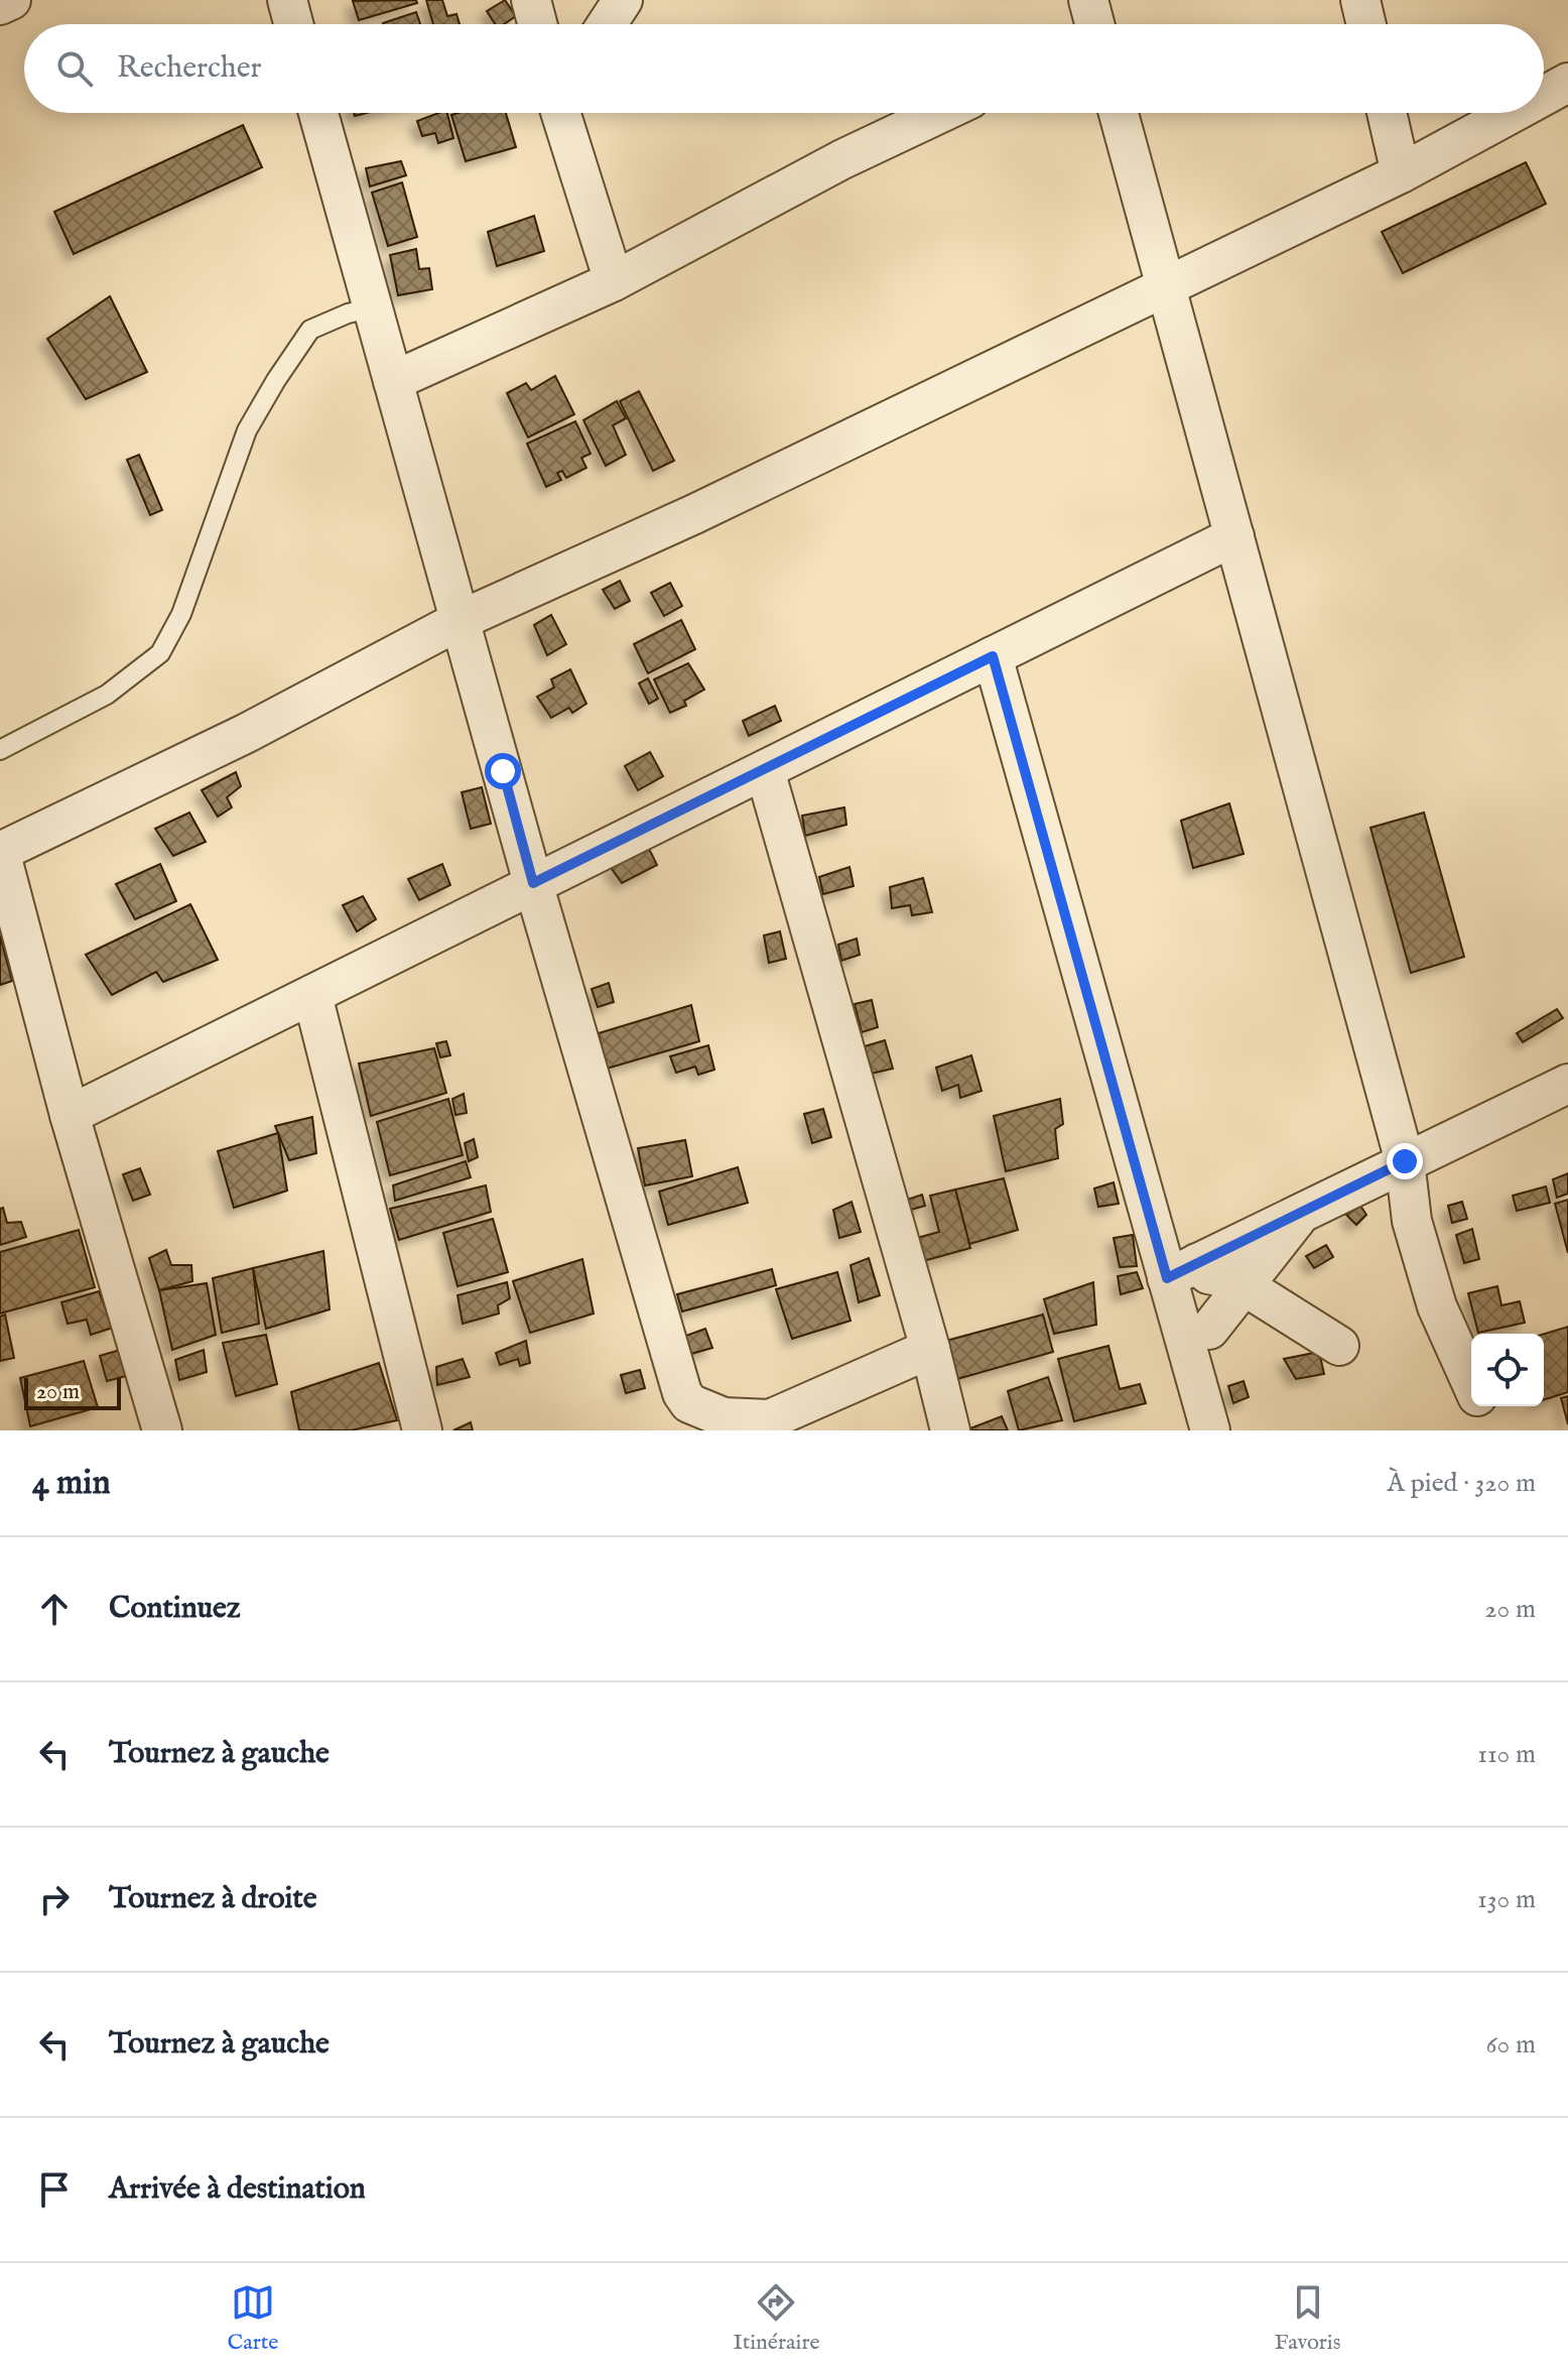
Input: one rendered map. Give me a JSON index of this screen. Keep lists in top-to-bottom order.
{
  "scale_bar": "20 m",
  "page": {
    "search": "Rechercher",
    "scale": "20 m",
    "heading": ["4 min", "À pied · 320 m"],
    "list": [
      ["Continuez", "20 m"],
      ["Tournez à gauche", "110 m"],
      ["Tournez à droite", "130 m"],
      ["Tournez à gauche", "60 m"],
      "Arrivée à destination"
    ],
    "nav": ["Carte", "Itinéraire", "Favoris"]
  }
}
